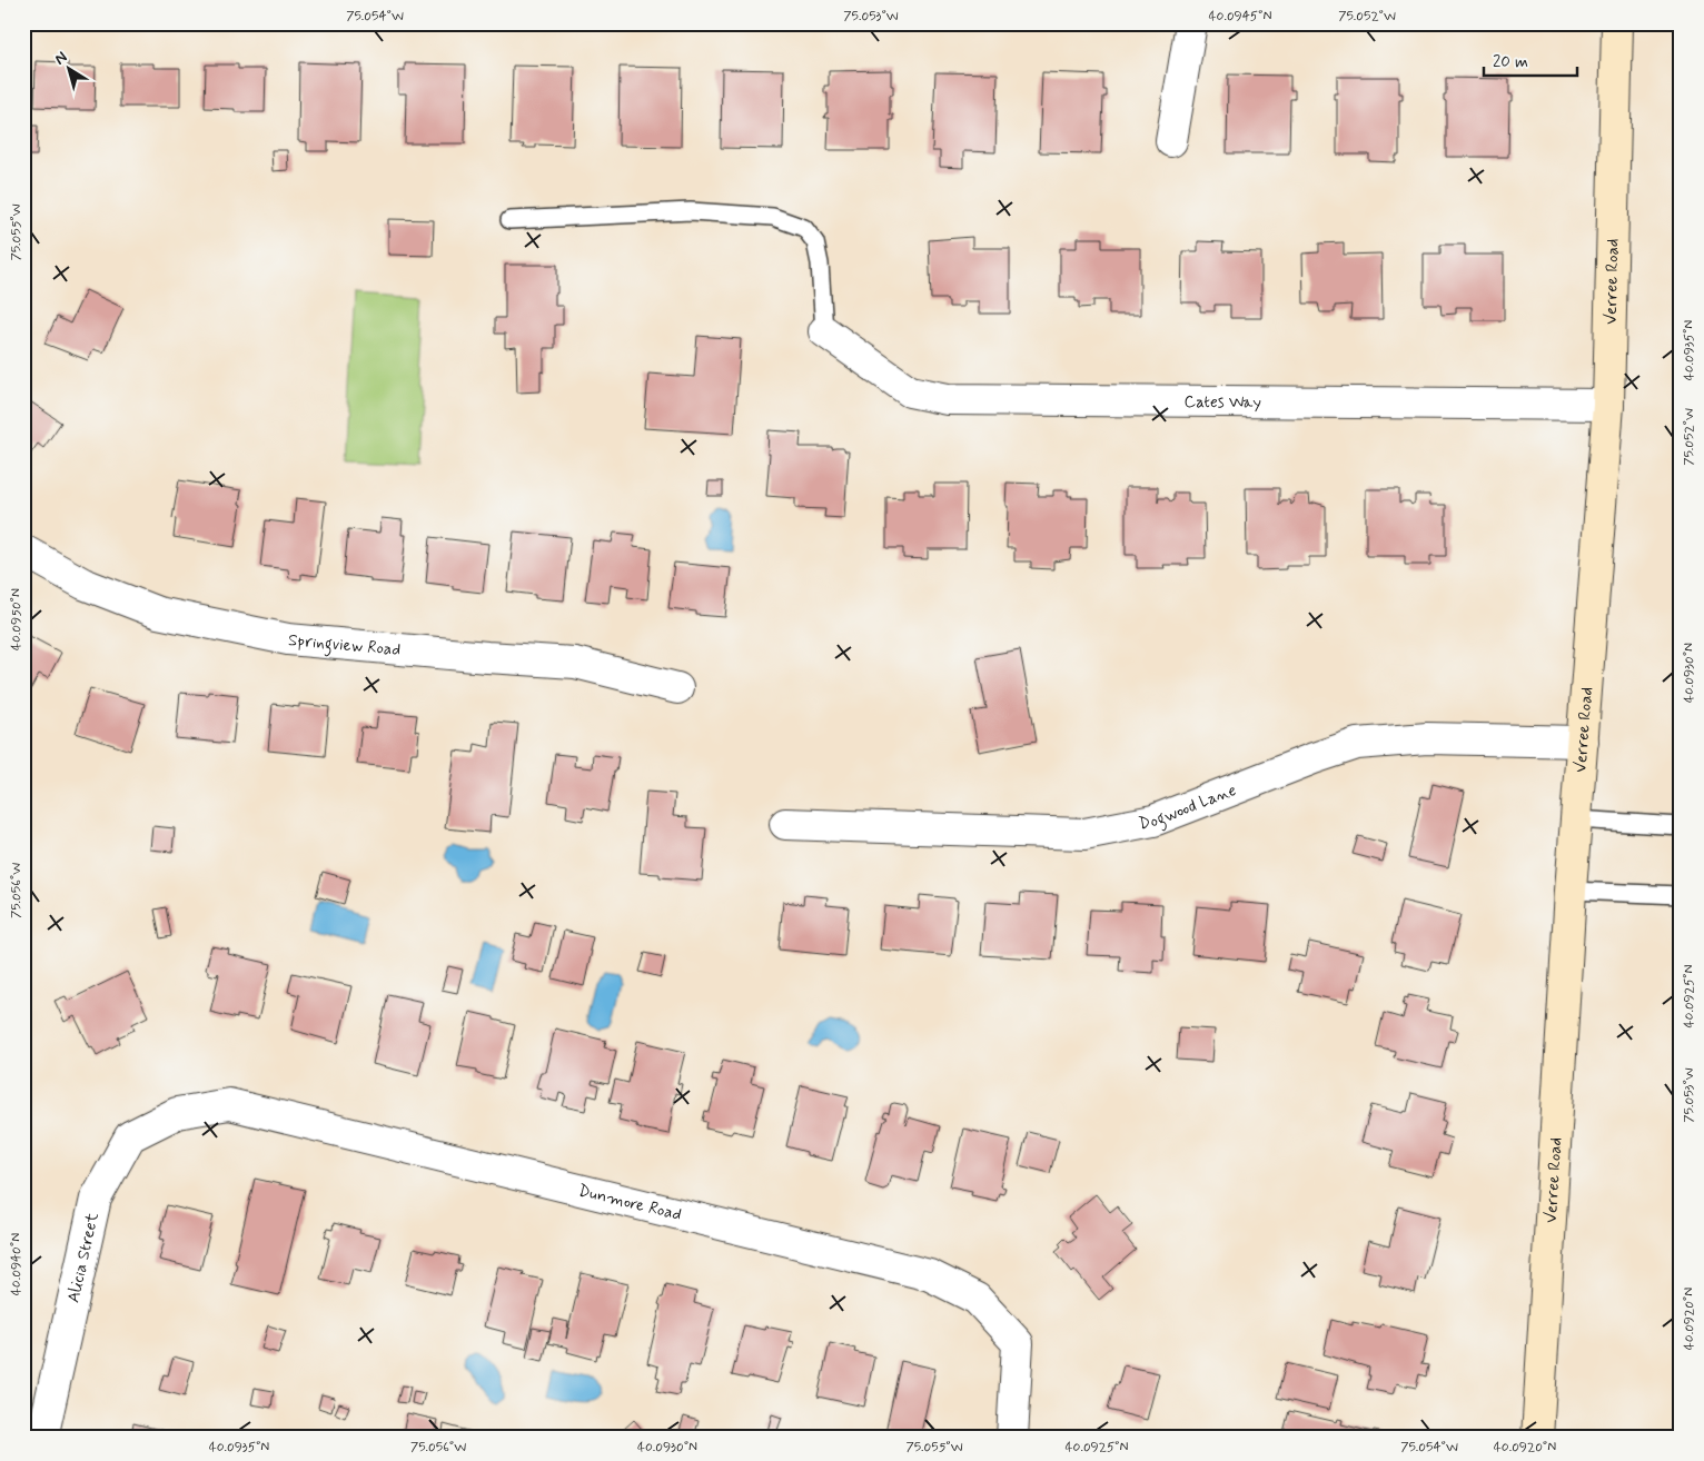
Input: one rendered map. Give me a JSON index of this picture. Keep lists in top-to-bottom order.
{
  "streets": {
    "main road": ["Verree Road"],
    "street": [
      "Cates Way",
      "Springview Road",
      "Dogwood Lane",
      "Dunmore Road",
      "Alicia Street"
    ]
  },
  "crossings": [
    ["Verree Road", "Cates Way"],
    ["Verree Road", "Dogwood Lane"],
    ["Dunmore Road", "Alicia Street"]
  ],
  "scale_bar": "20 m",
  "north": "top left",
  "coordinates": [
    "75.054°W",
    "75.053°W",
    "40.0945°N",
    "75.052°W",
    "75.055°W",
    "40.0935°N",
    "40.0950°N",
    "40.0930°N",
    "75.056°W",
    "40.0925°N",
    "40.0940°N",
    "40.0920°N"
  ]
}
